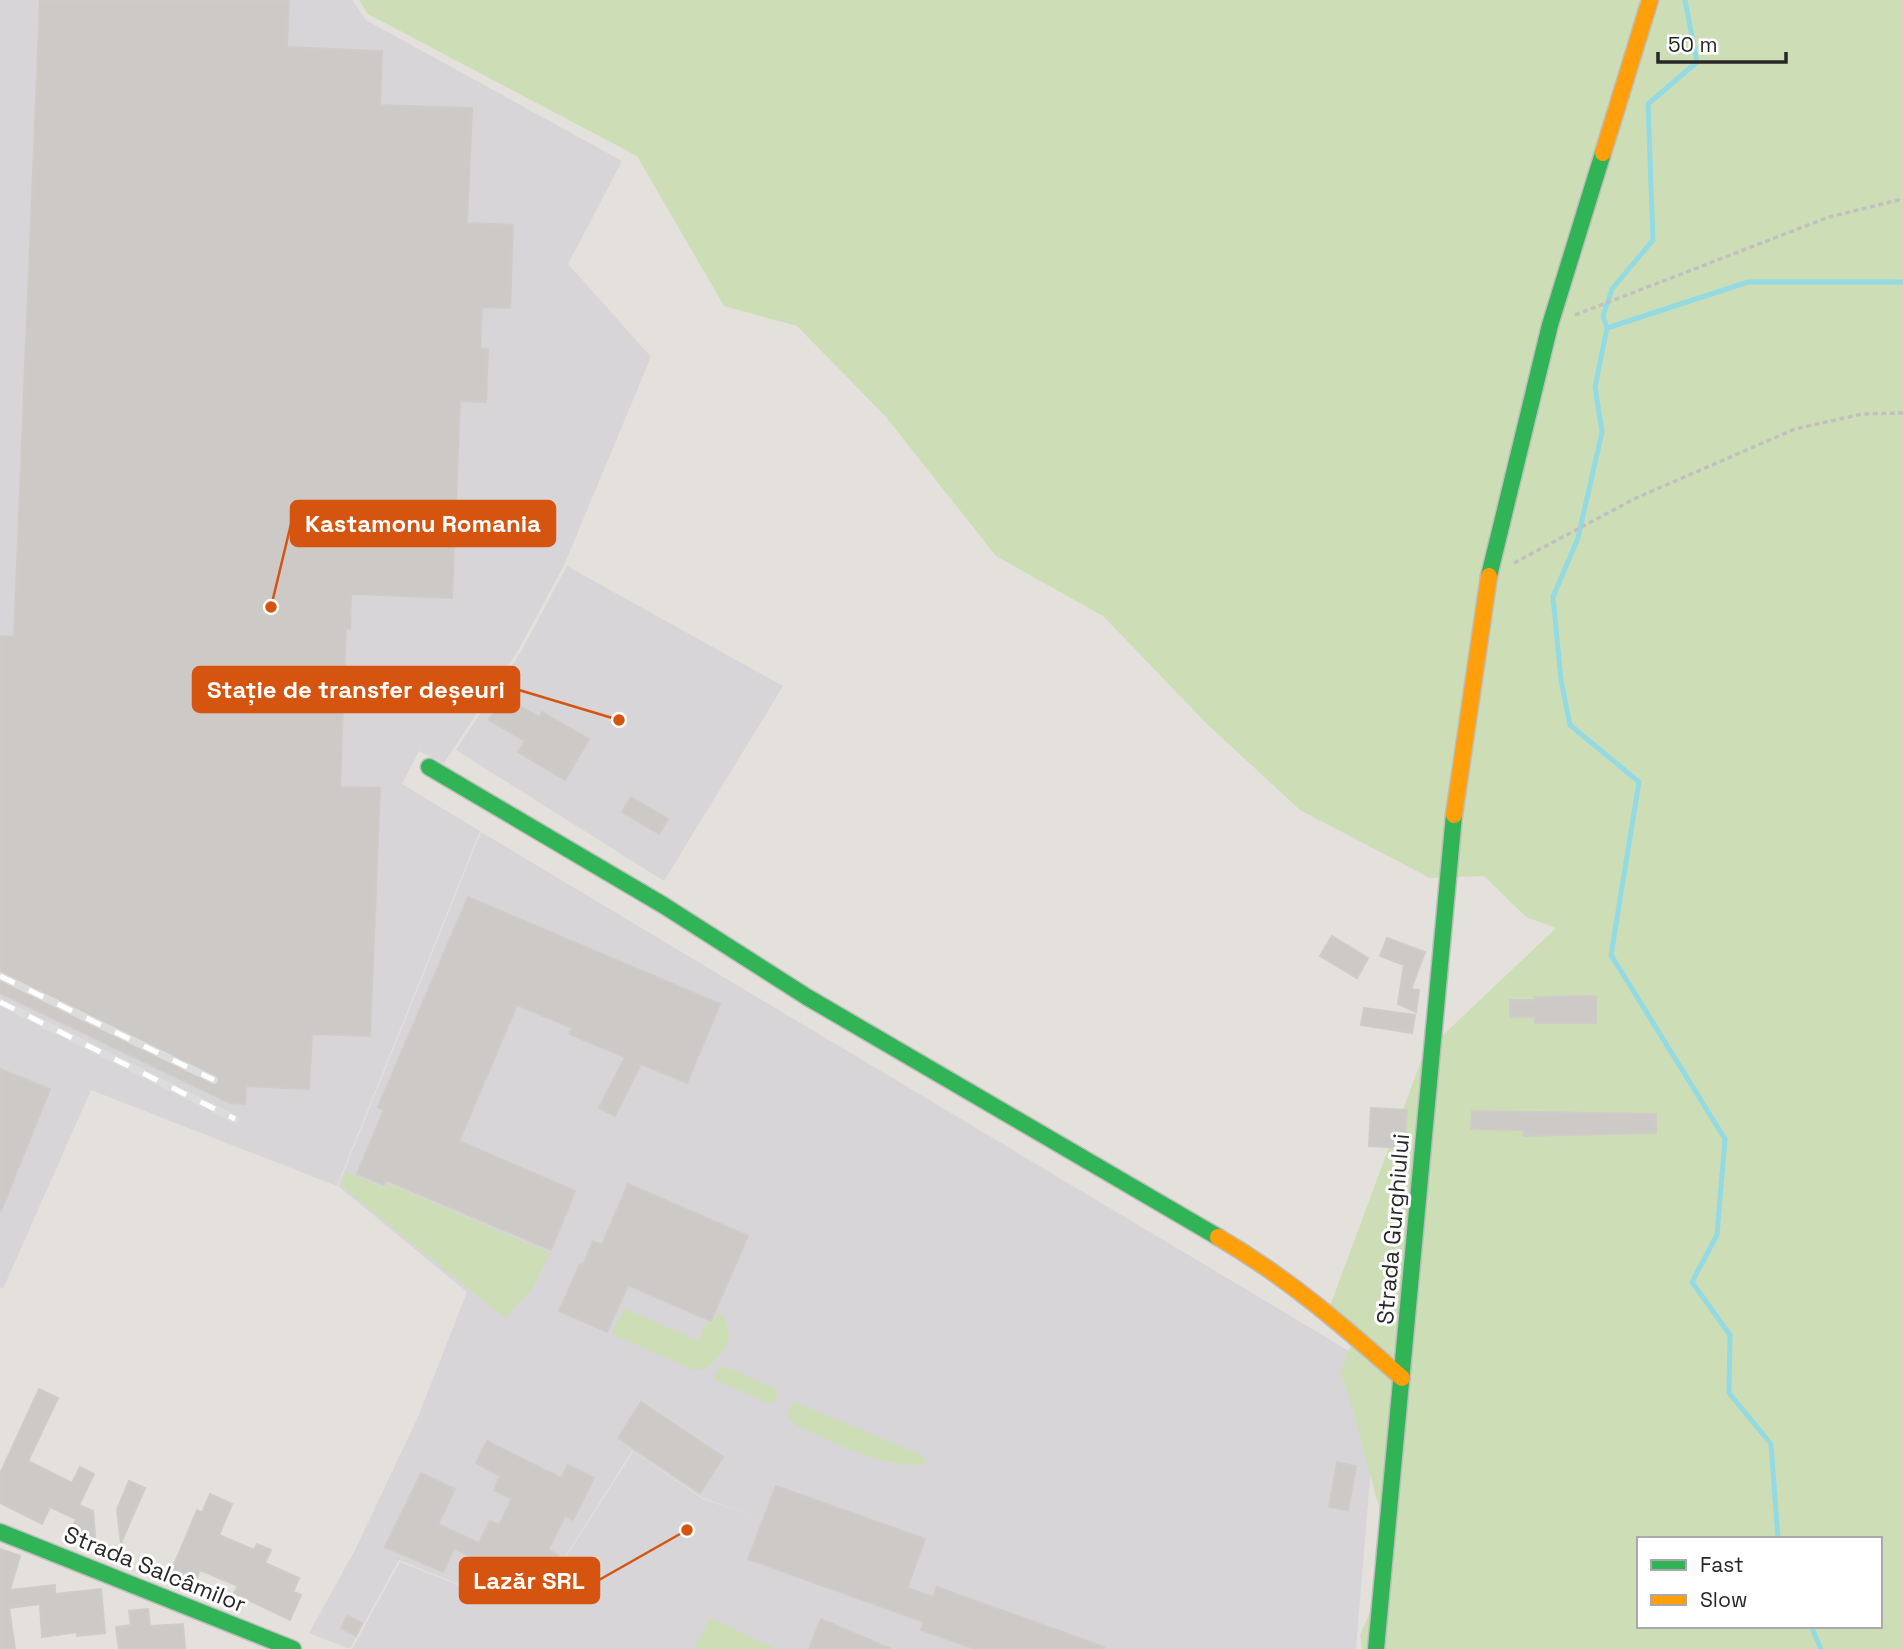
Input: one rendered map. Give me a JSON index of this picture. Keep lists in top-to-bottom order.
{
  "streets": {
    "main road": ["Strada Gurghiului", "Strada Salcâmilor"]
  },
  "places": ["Kastamonu Romania", "Stație de transfer deșeuri", "Lazăr SRL"],
  "legend": ["Fast", "Slow"],
  "scale_bar": "50 m"
}
